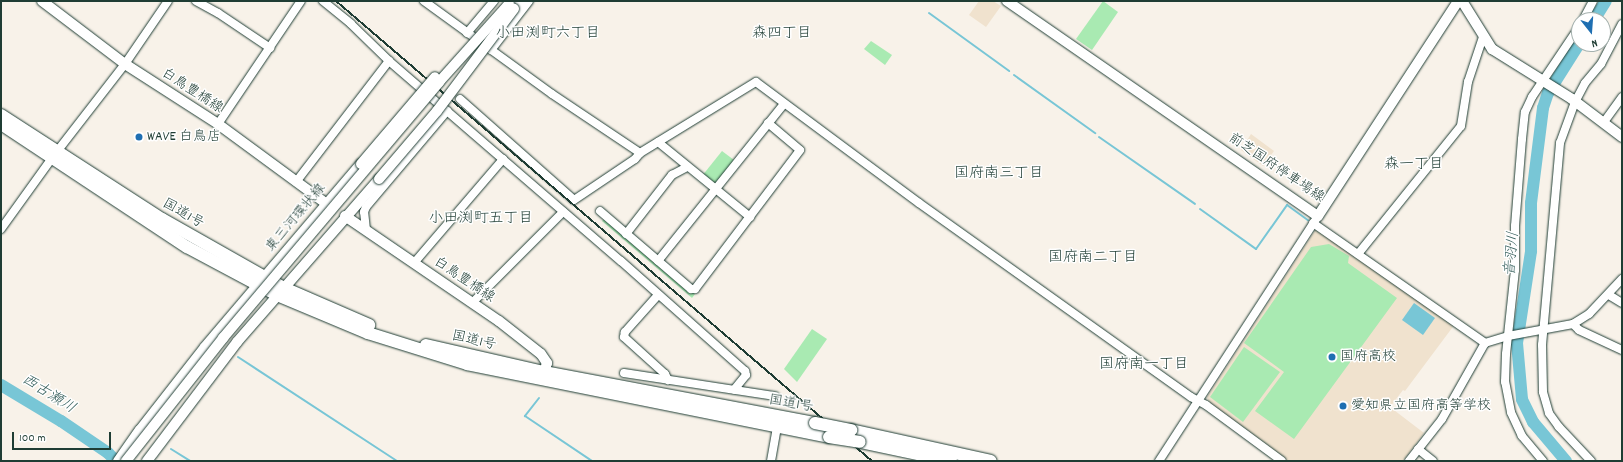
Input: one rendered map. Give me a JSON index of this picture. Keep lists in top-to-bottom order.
{
  "streets": {
    "highway": ["国道1号"],
    "main road": ["白鳥豊橋線", "前芝国府停車場線", "東三河環状線"]
  },
  "crossings": [
    ["白鳥豊橋線", "国道1号"],
    ["白鳥豊橋線", "東三河環状線"],
    ["国道1号", "東三河環状線"]
  ],
  "districts": [
    "小田渕町六丁目",
    "森四丁目",
    "森一丁目",
    "国府南三丁目",
    "小田渕町五丁目",
    "国府南二丁目",
    "国府南一丁目"
  ],
  "water": ["音羽川", "西古瀬川"],
  "places": ["WAVE 白鳥店", "国府高校", "愛知県立国府高等学校"],
  "scale_bar": "100 m",
  "north": "bottom"
}
